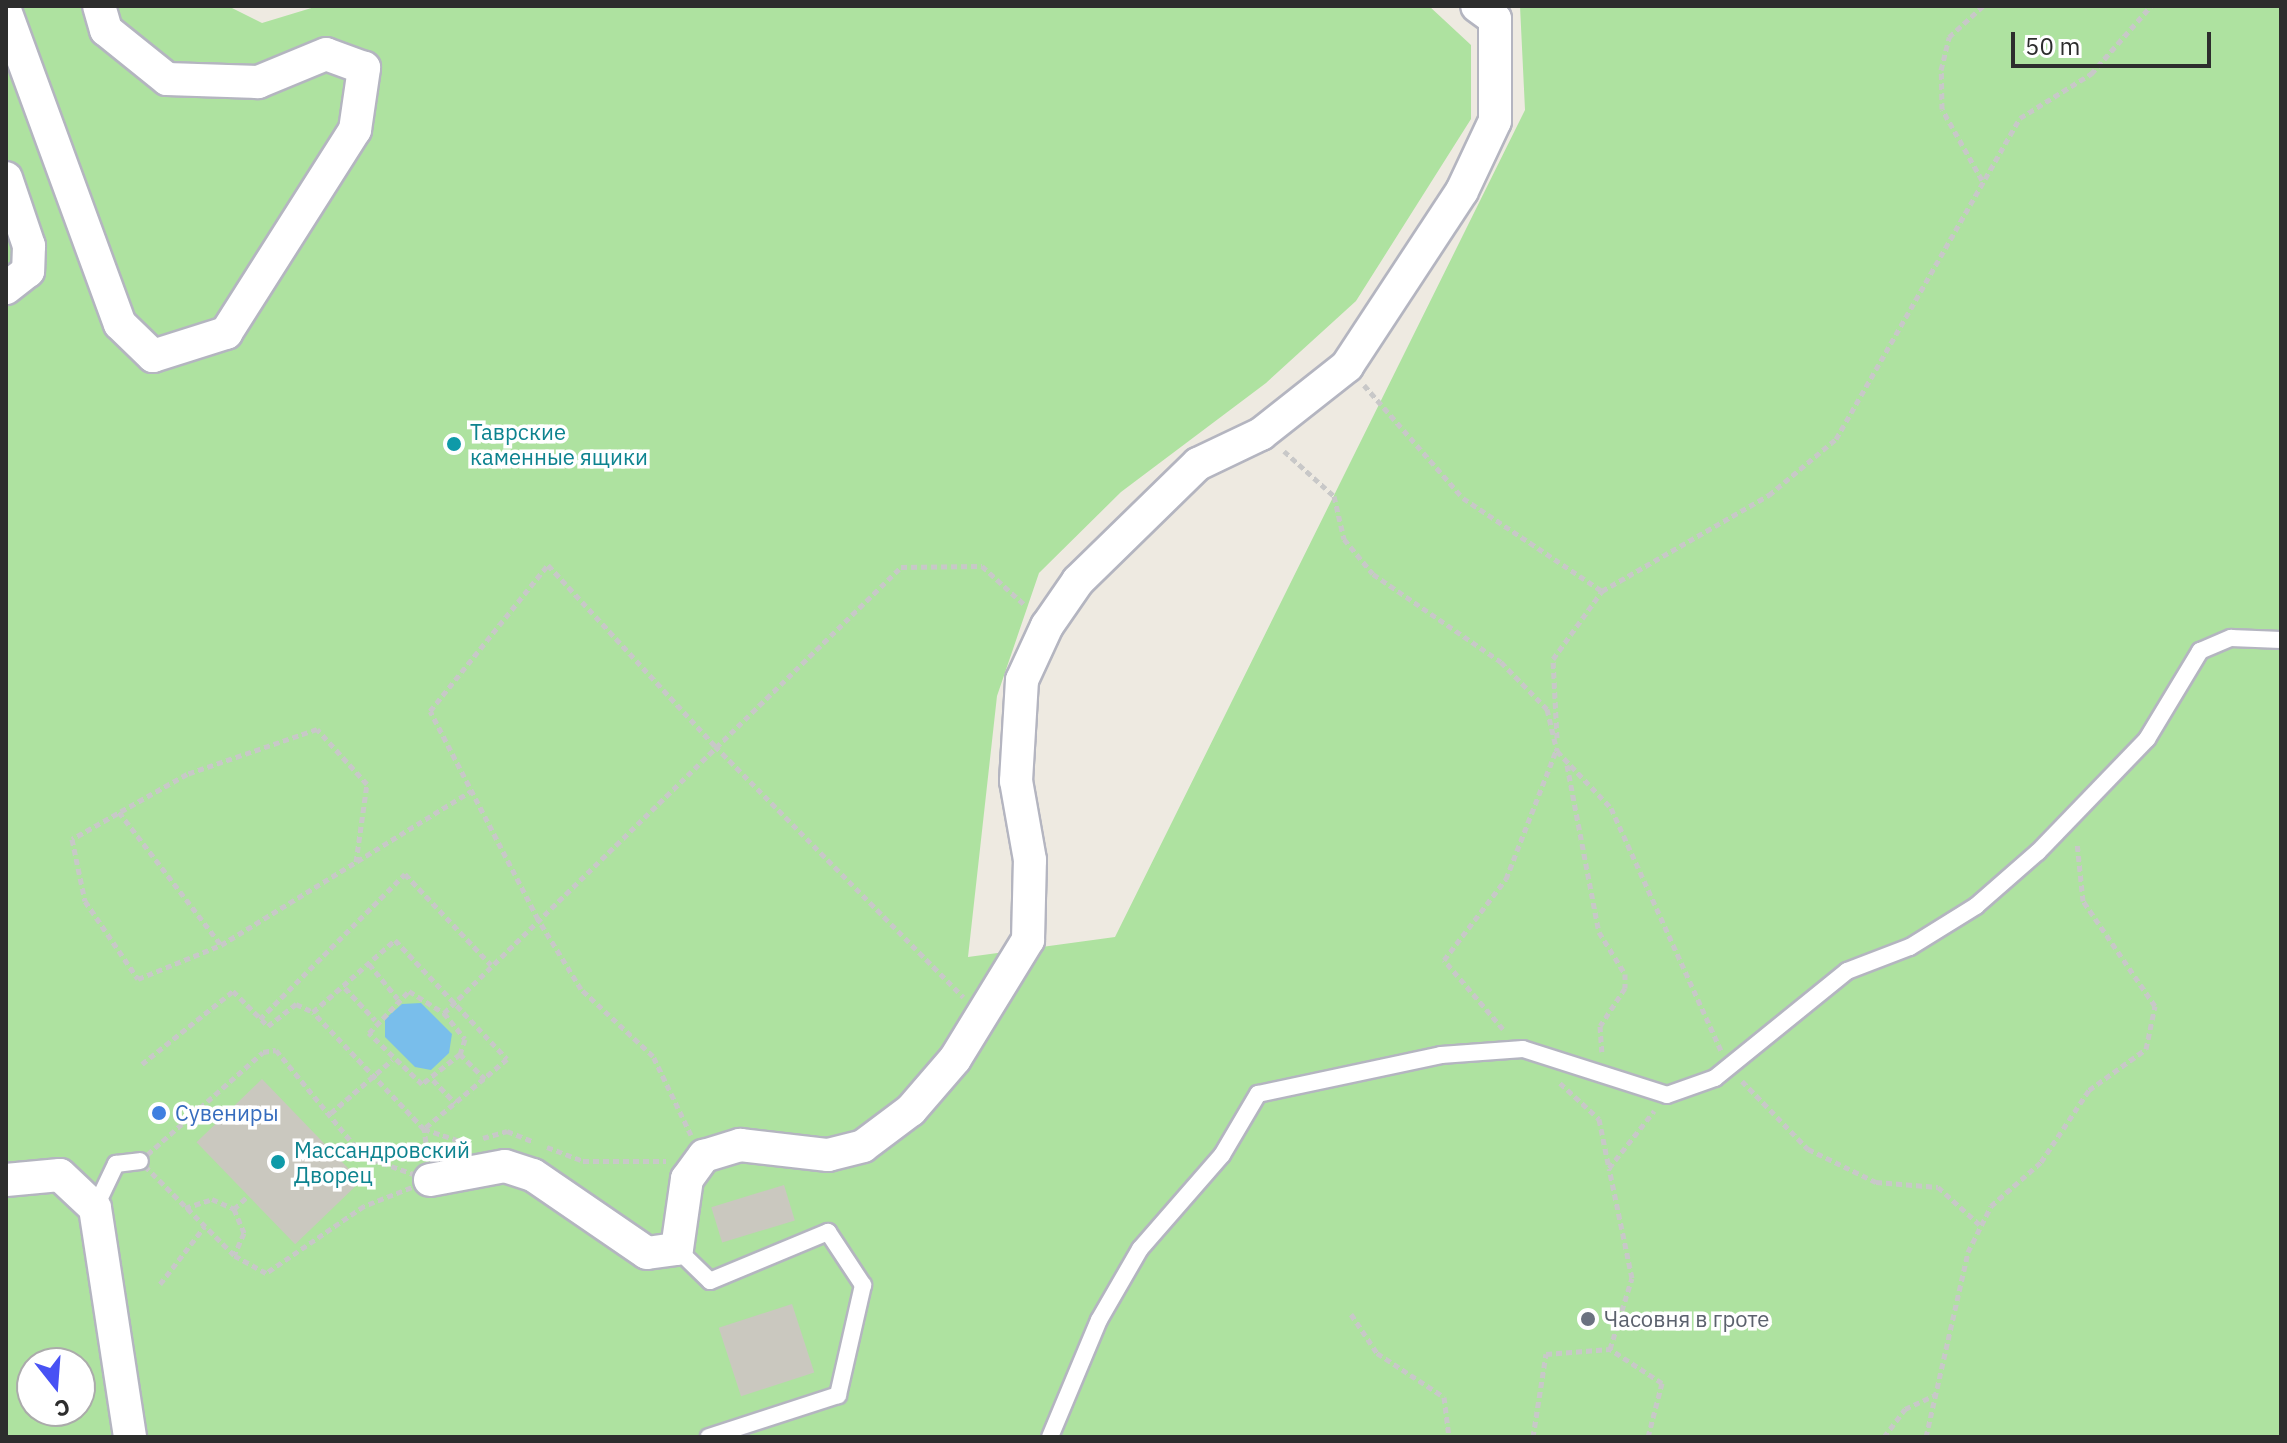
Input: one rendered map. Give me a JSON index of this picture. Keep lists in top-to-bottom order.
{
  "places": [
    "Таврские каменные ящики",
    "Сувениры",
    "Массандровский Дворец",
    "Часовня в гроте"
  ],
  "scale_bar": "50 m",
  "north": "bottom"
}
